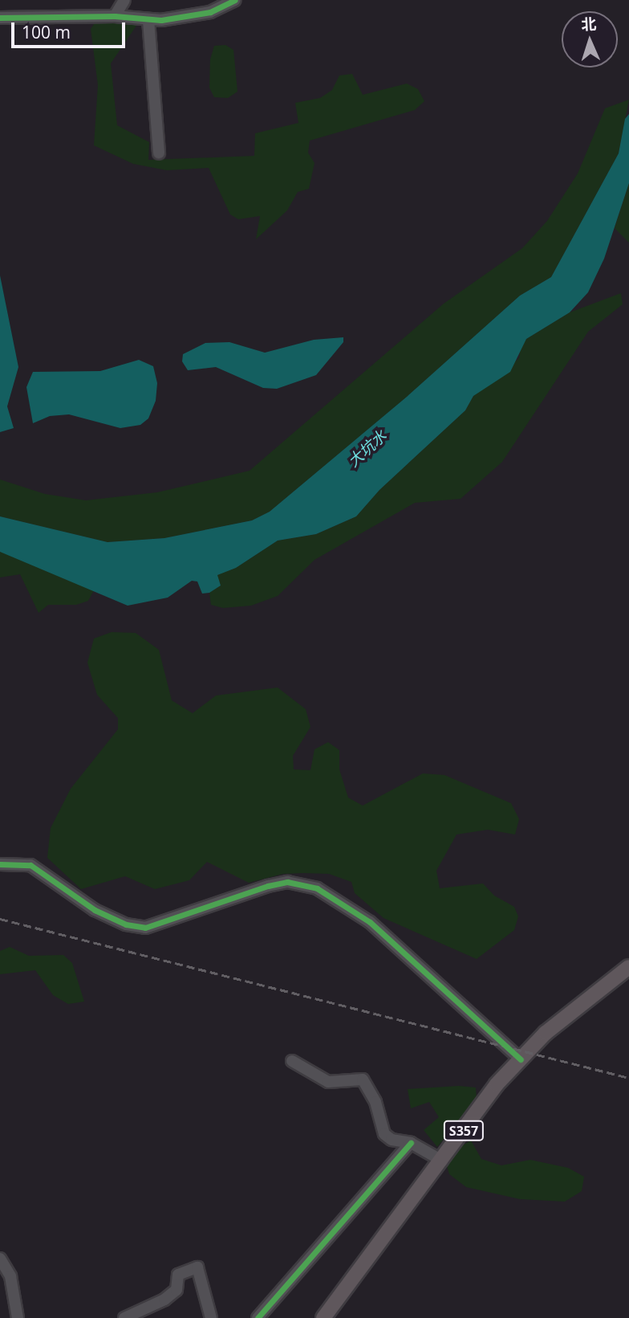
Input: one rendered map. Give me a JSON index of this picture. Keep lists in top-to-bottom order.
{
  "streets": {
    "main road": ["S357"]
  },
  "water": ["大坑水"],
  "scale_bar": "100 m",
  "north": "top"
}
